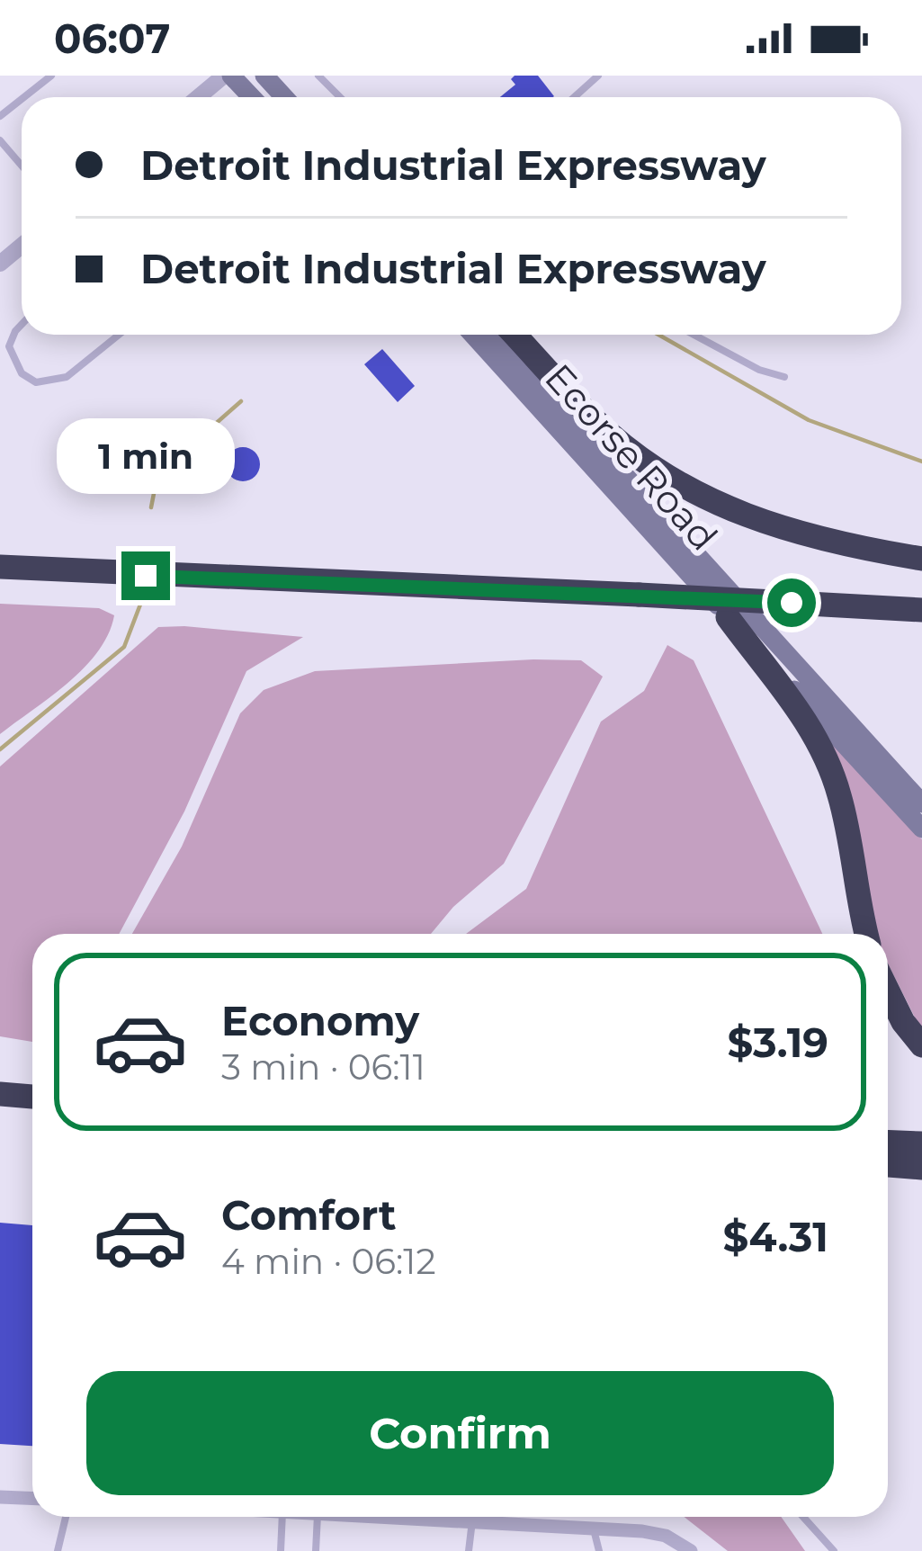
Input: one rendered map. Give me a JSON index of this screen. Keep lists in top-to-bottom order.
{
  "streets": {
    "main road": ["Ecorse Road"]
  },
  "page": {
    "status": "06:07",
    "banner": ["Detroit Industrial Expressway", "Detroit Industrial Expressway"],
    "bubble": "1 min",
    "list": [
      {
        "name": "Economy",
        "note": "3 min · 06:11",
        "value": "$3.19"
      },
      {
        "name": "Comfort",
        "note": "4 min · 06:12",
        "value": "$4.31"
      }
    ],
    "buttons": "Confirm"
  }
}
